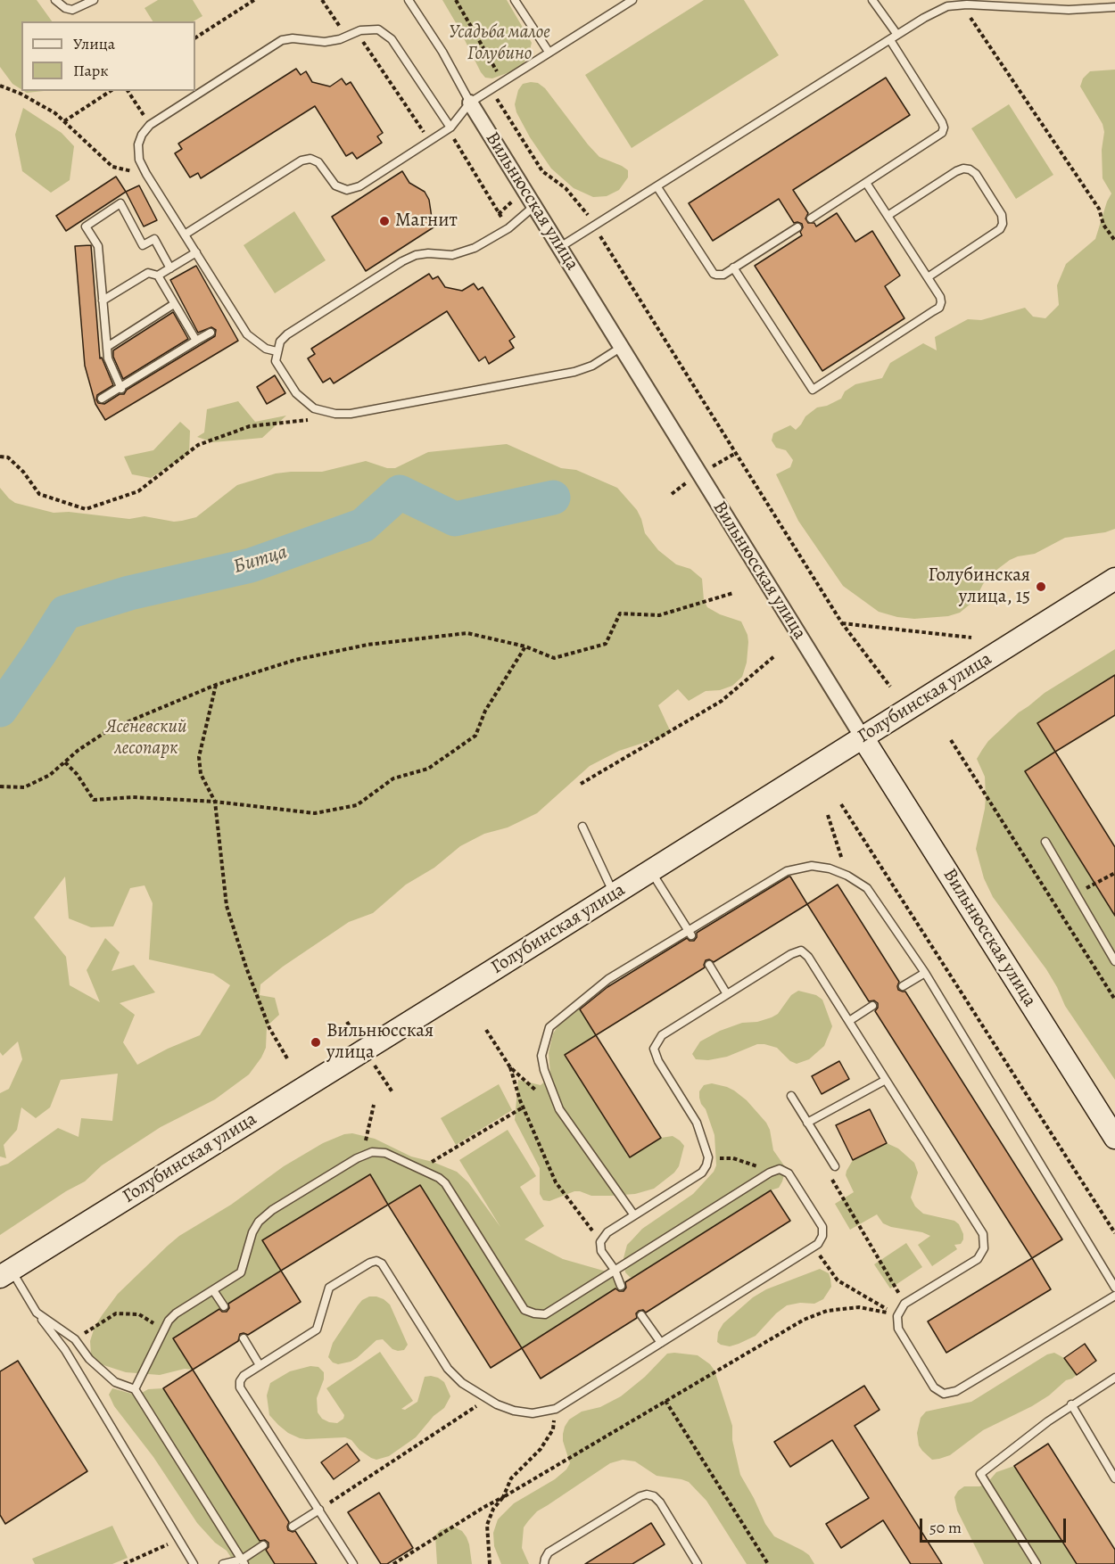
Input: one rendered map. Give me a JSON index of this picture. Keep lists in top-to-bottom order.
{
  "streets": {
    "street": ["Вильнюсская улица", "Голубинская улица"]
  },
  "crossings": [
    ["Вильнюсская улица", "Голубинская улица"]
  ],
  "water": ["Битца"],
  "parks": ["Усадьба малое Голубино", "Ясеневский лесопарк"],
  "places": ["Магнит", "Голубинская улица, 15", "Вильнюсская улица"],
  "legend": ["Улица", "Парк"],
  "scale_bar": "50 m"
}
